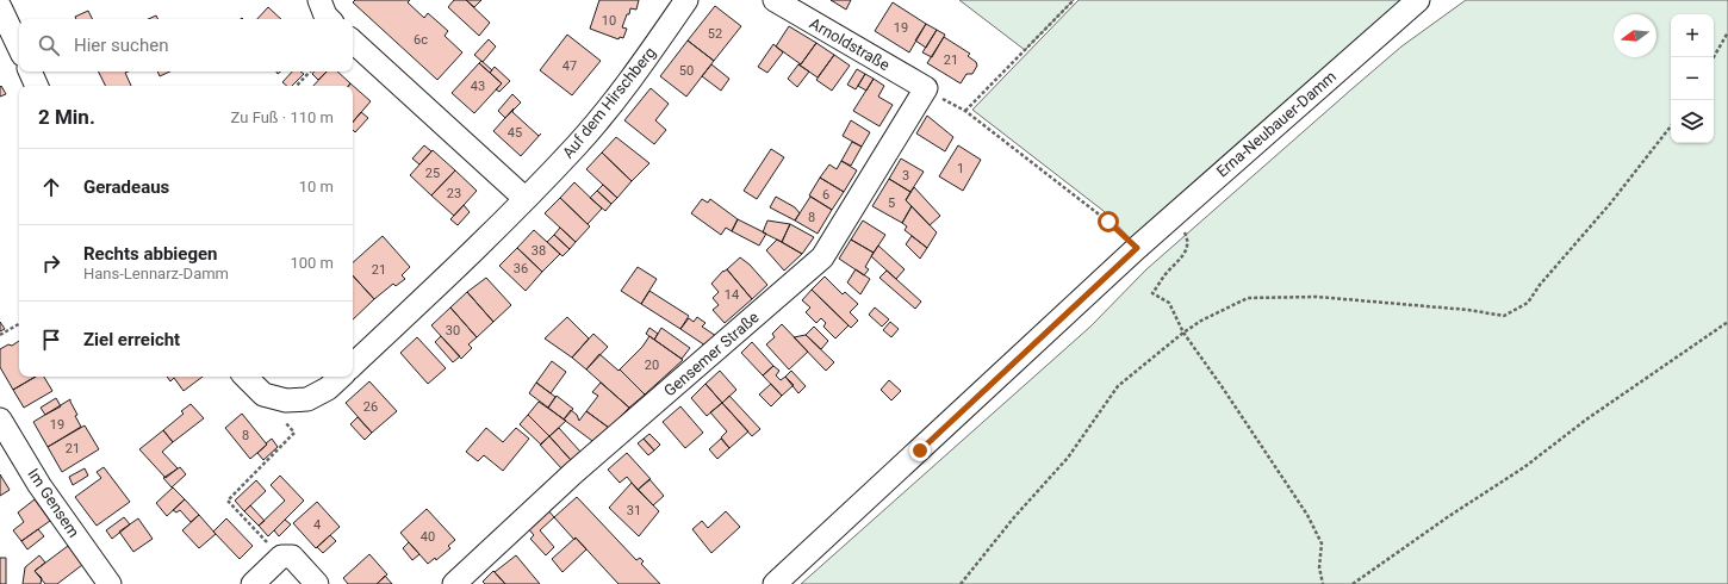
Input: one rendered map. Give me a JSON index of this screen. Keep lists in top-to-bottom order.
{
  "streets": {
    "street": [
      "Arnoldstraße",
      "Auf dem Hirschberg",
      "Erna-Neubauer-Damm",
      "Gensemer Straße",
      "Im Gensem"
    ]
  },
  "crossings": [
    ["Arnoldstraße", "Gensemer Straße"]
  ],
  "house_numbers": [
    "10",
    "19",
    "52",
    "6c",
    "21",
    "47",
    "50",
    "43",
    "45",
    "1",
    "25",
    "3",
    "23",
    "6",
    "5",
    "8",
    "38",
    "36",
    "21",
    "14",
    "30",
    "20",
    "26",
    "19",
    "8",
    "21",
    "31",
    "4",
    "40"
  ],
  "north": "left",
  "page": {
    "map_buttons": ["+", "−"],
    "search": "Hier suchen",
    "heading": ["2 Min.", "Zu Fuß · 110 m"],
    "list": [
      ["Geradeaus", "10 m"],
      ["Rechts abbiegen", "Hans-Lennarz-Damm", "100 m"],
      "Ziel erreicht"
    ]
  }
}
